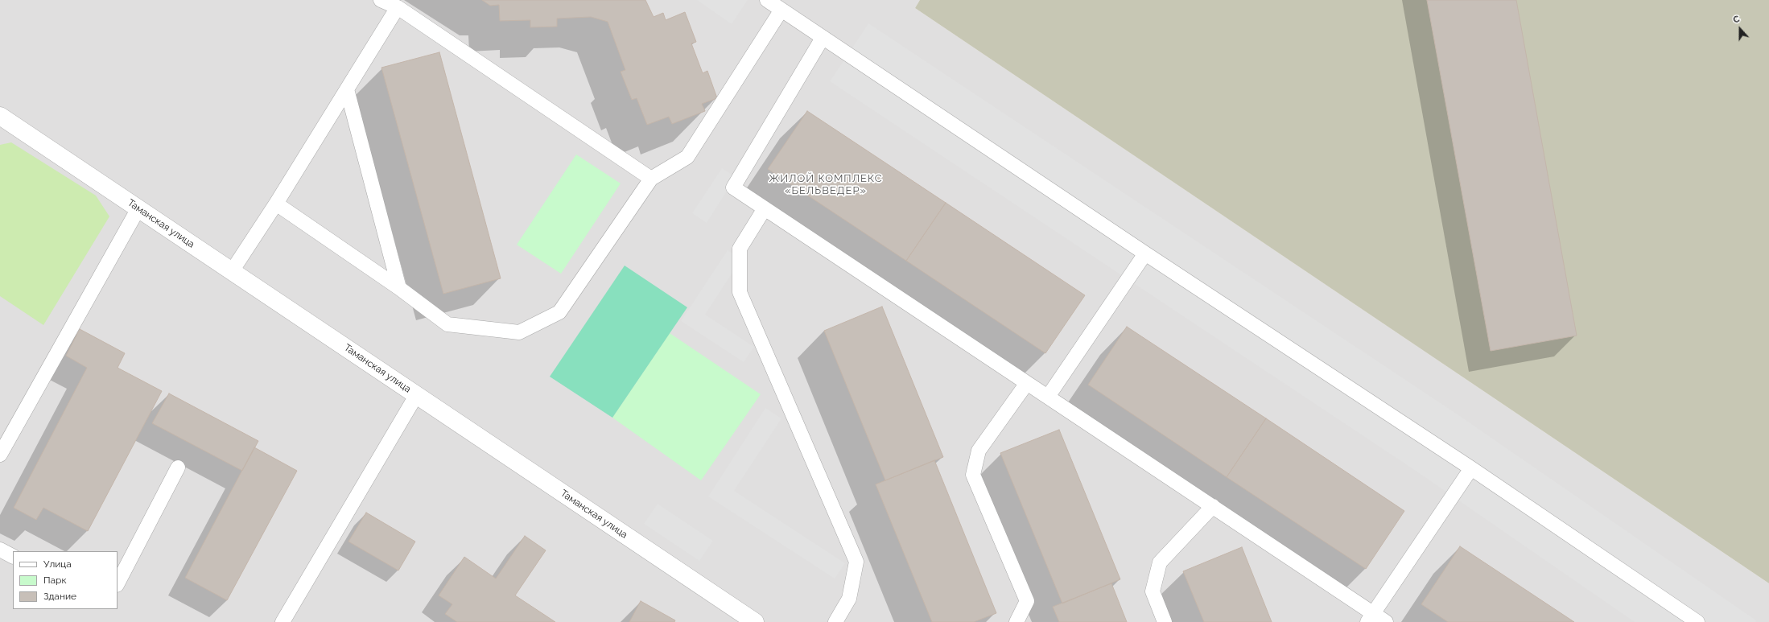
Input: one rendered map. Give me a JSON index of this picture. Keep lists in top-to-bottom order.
{
  "streets": {
    "street": ["Таманская улица"]
  },
  "districts": ["ЖИЛОЙ КОМПЛЕКС «БЕЛЬВЕДЕР»"],
  "legend": ["Улица", "Парк", "Здание"],
  "north": "top"
}
